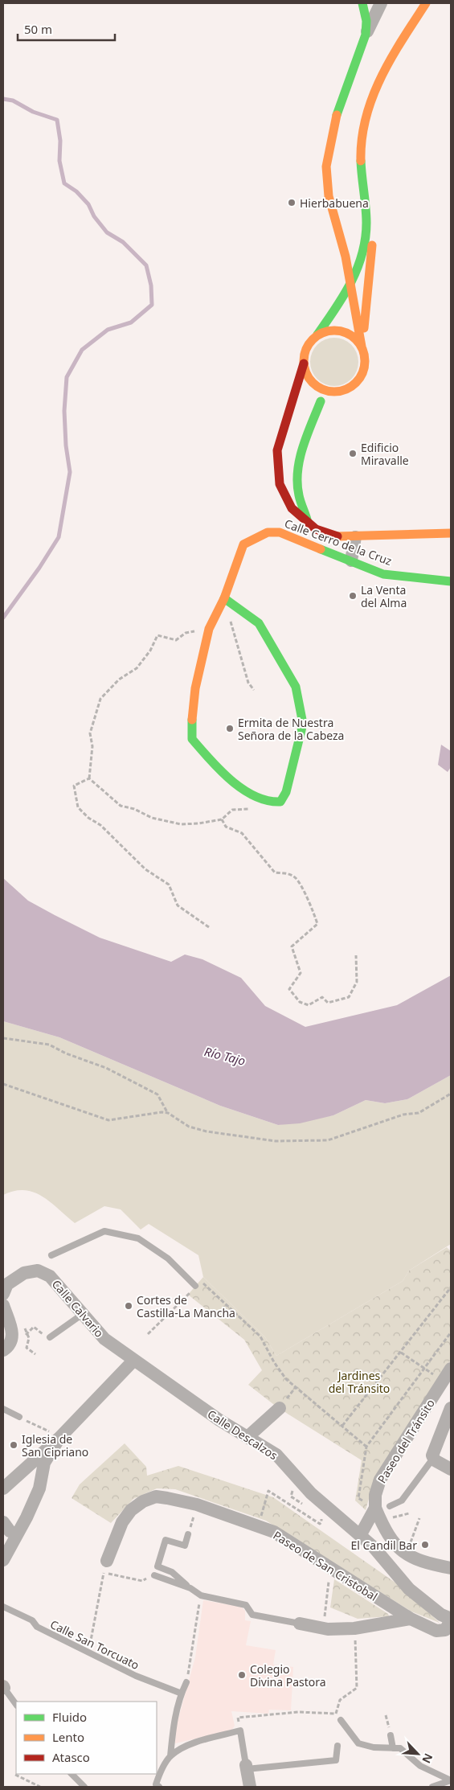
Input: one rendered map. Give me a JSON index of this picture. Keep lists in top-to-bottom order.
{
  "streets": {
    "main road": ["Calle Cerro de la Cruz"],
    "street": [
      "Calle Calvario",
      "Calle Descalzos",
      "Paseo del Tránsito",
      "Paseo de San Cristobal"
    ],
    "lane": ["Calle San Torcuato"]
  },
  "crossings": [
    ["Calle Calvario", "Calle Descalzos"],
    ["Calle Descalzos", "Paseo del Tránsito"]
  ],
  "water": ["Río Tajo"],
  "parks": ["Jardines del Tránsito"],
  "places": [
    "Hierbabuena",
    "Edificio Miravalle",
    "La Venta del Alma",
    "Ermita de Nuestra Señora de la Cabeza",
    "Cortes de Castilla-La Mancha",
    "Iglesia de San Cipriano",
    "El Candil Bar",
    "Colegio Divina Pastora"
  ],
  "legend": ["Fluido", "Lento", "Atasco"],
  "scale_bar": "50 m",
  "north": "bottom right"
}
